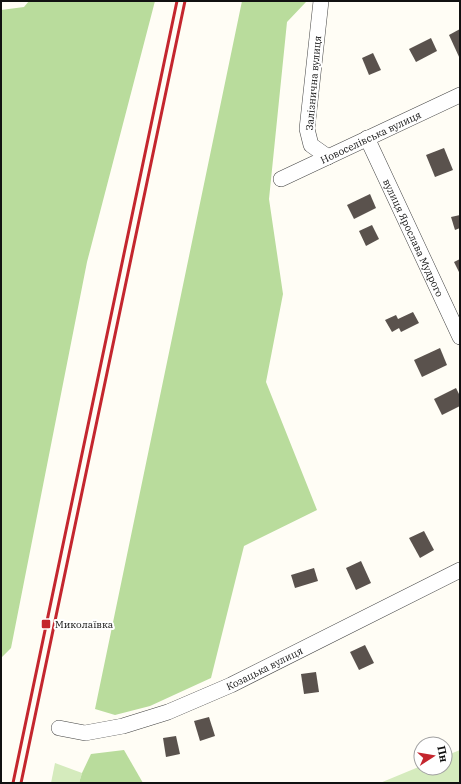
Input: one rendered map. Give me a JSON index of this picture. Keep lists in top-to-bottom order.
{
  "streets": {
    "street": [
      "Залізнична вулиця",
      "Новоселівська вулиця",
      "вулиця Ярослава Мудрого",
      "Козацька вулиця"
    ]
  },
  "crossings": [
    ["Залізнична вулиця", "Новоселівська вулиця"],
    ["Новоселівська вулиця", "вулиця Ярослава Мудрого"]
  ],
  "places": {
    "transit": ["Миколаївка"]
  },
  "north": "right"
}
